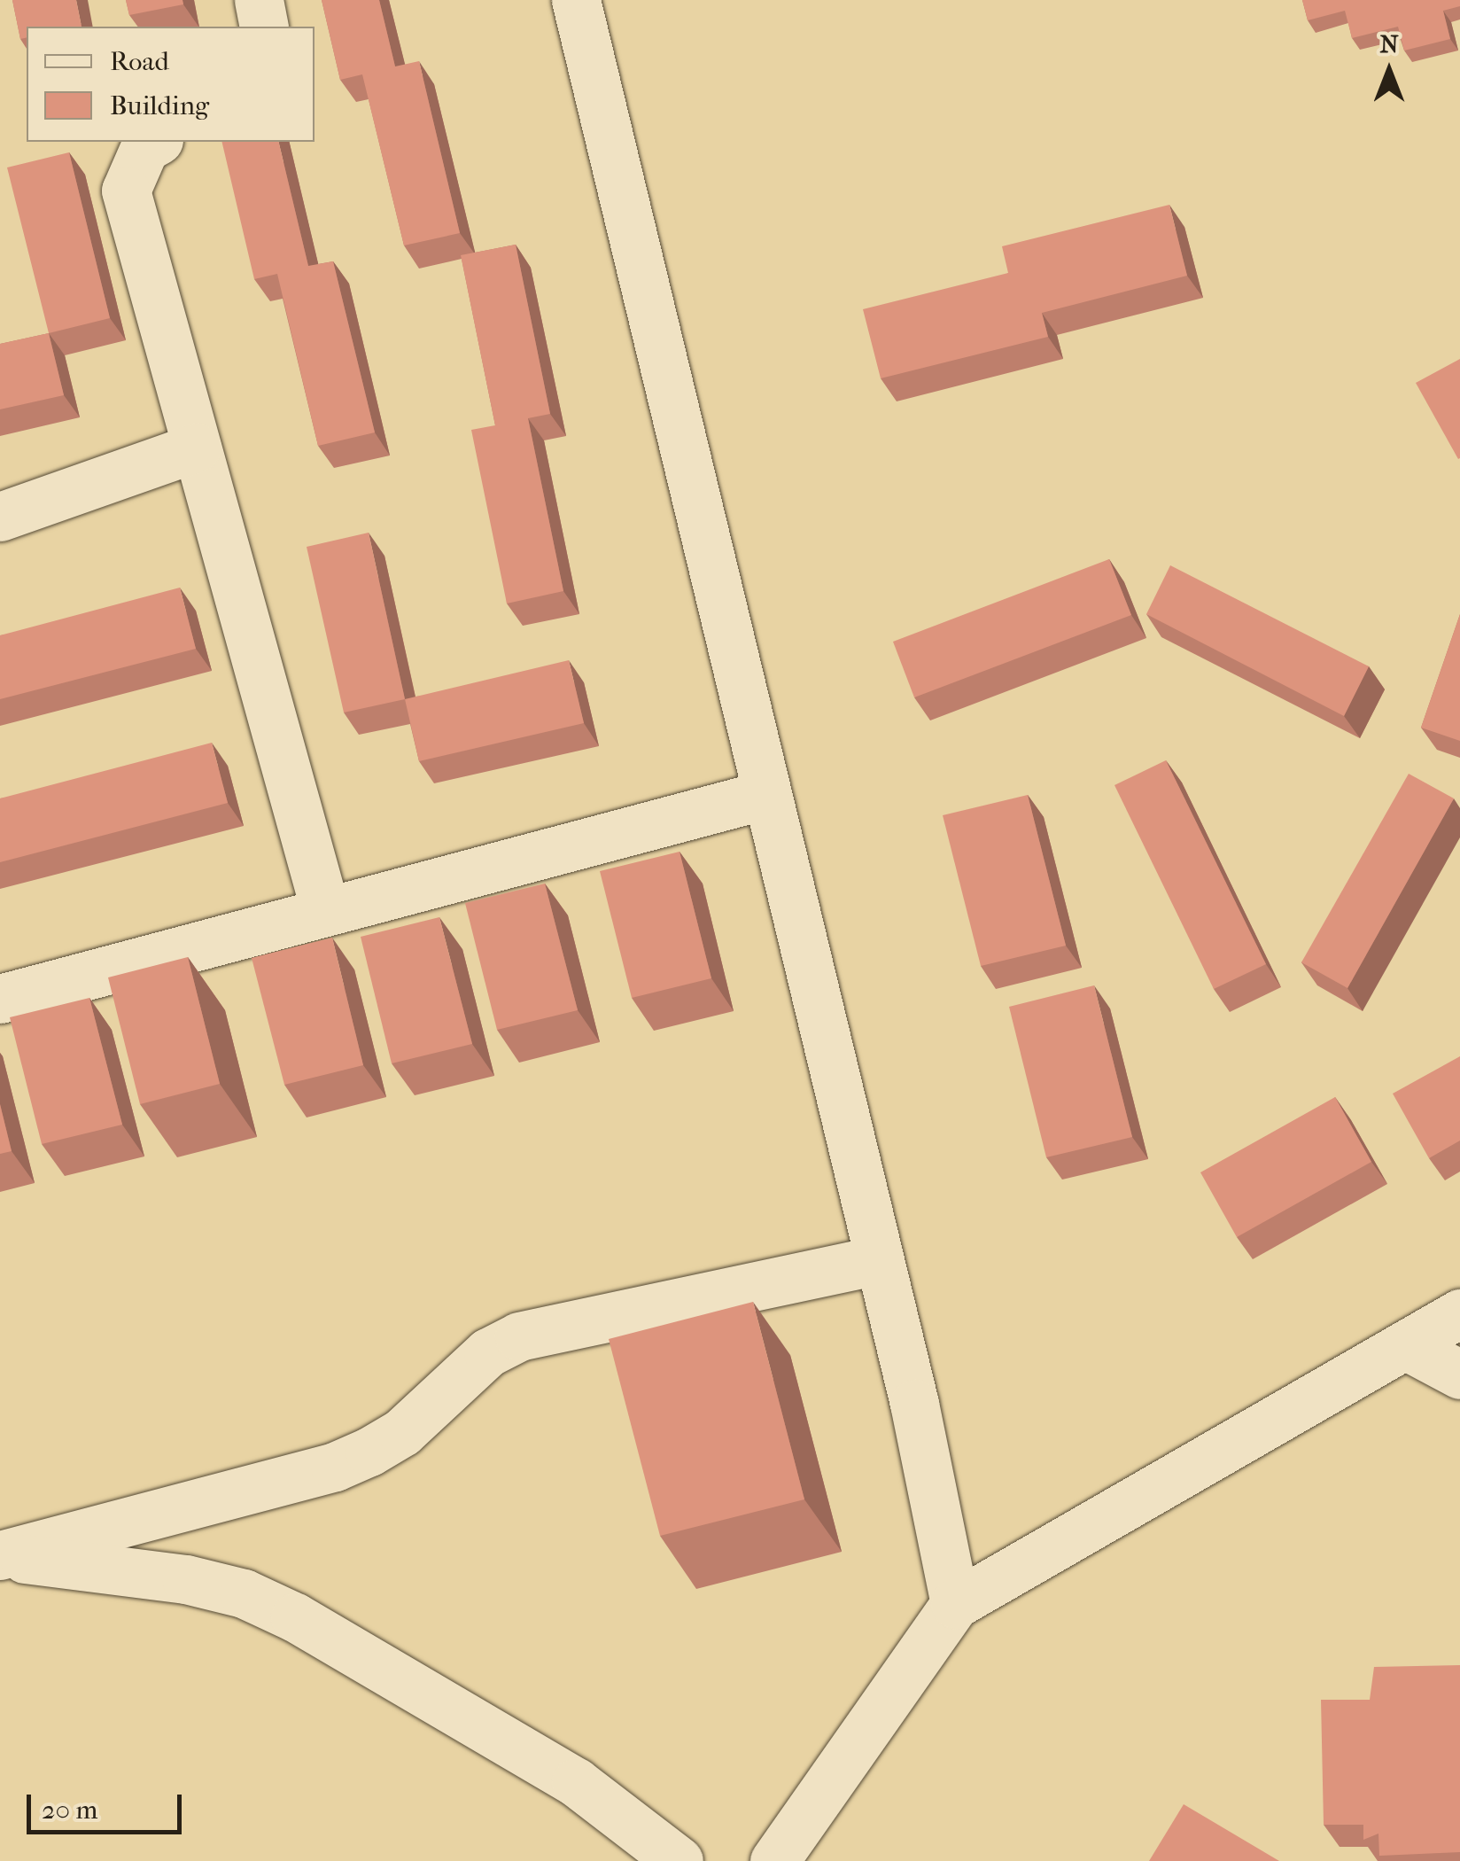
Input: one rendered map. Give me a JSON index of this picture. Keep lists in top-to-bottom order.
{
  "legend": ["Road", "Building"],
  "scale_bar": "20 m",
  "north": "top"
}
